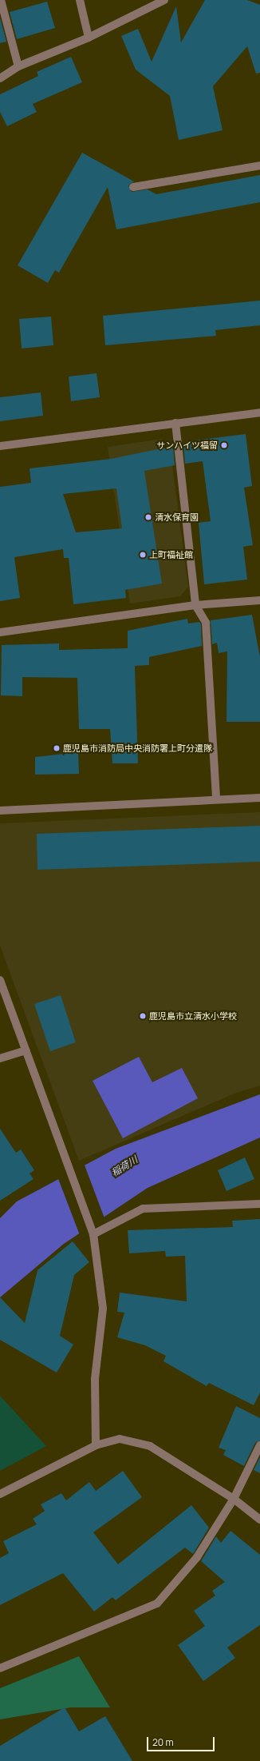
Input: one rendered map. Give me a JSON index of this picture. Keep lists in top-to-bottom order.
{
  "water": ["稲荷川"],
  "places": [
    "サンハイツ福留",
    "清水保育園",
    "上町福祉館",
    "鹿児島市消防局中央消防署上町分遣隊",
    "鹿児島市立清水小学校"
  ],
  "scale_bar": "20 m"
}
